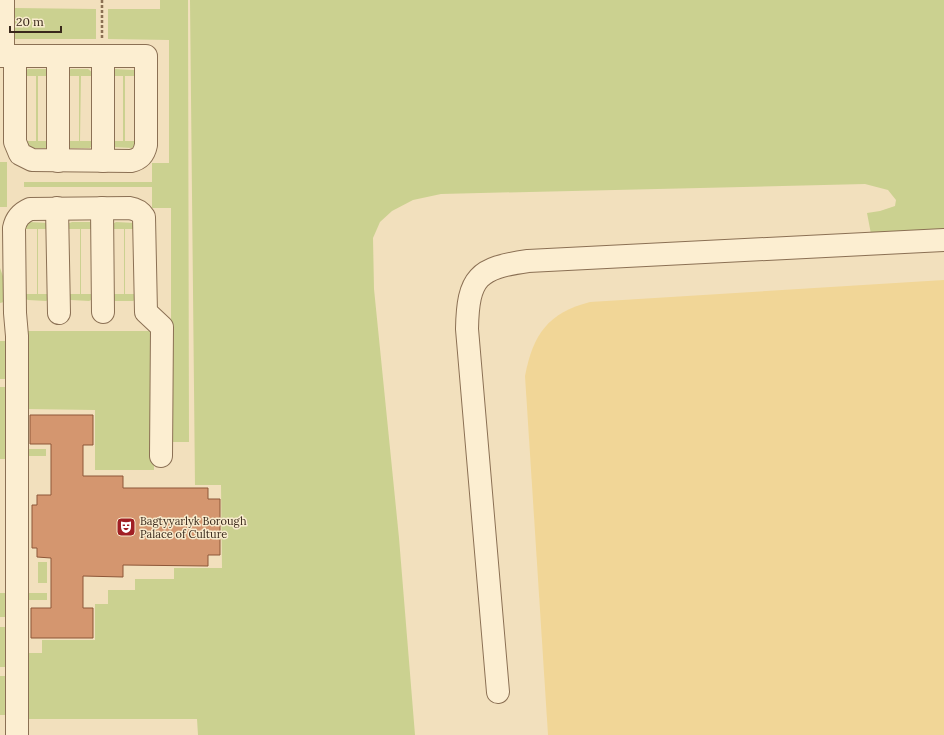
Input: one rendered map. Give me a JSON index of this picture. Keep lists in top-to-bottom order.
{
  "places": {
    "theatre": ["Bagtyyarlyk Borough Palace of Culture"]
  },
  "scale_bar": "20 m"
}
